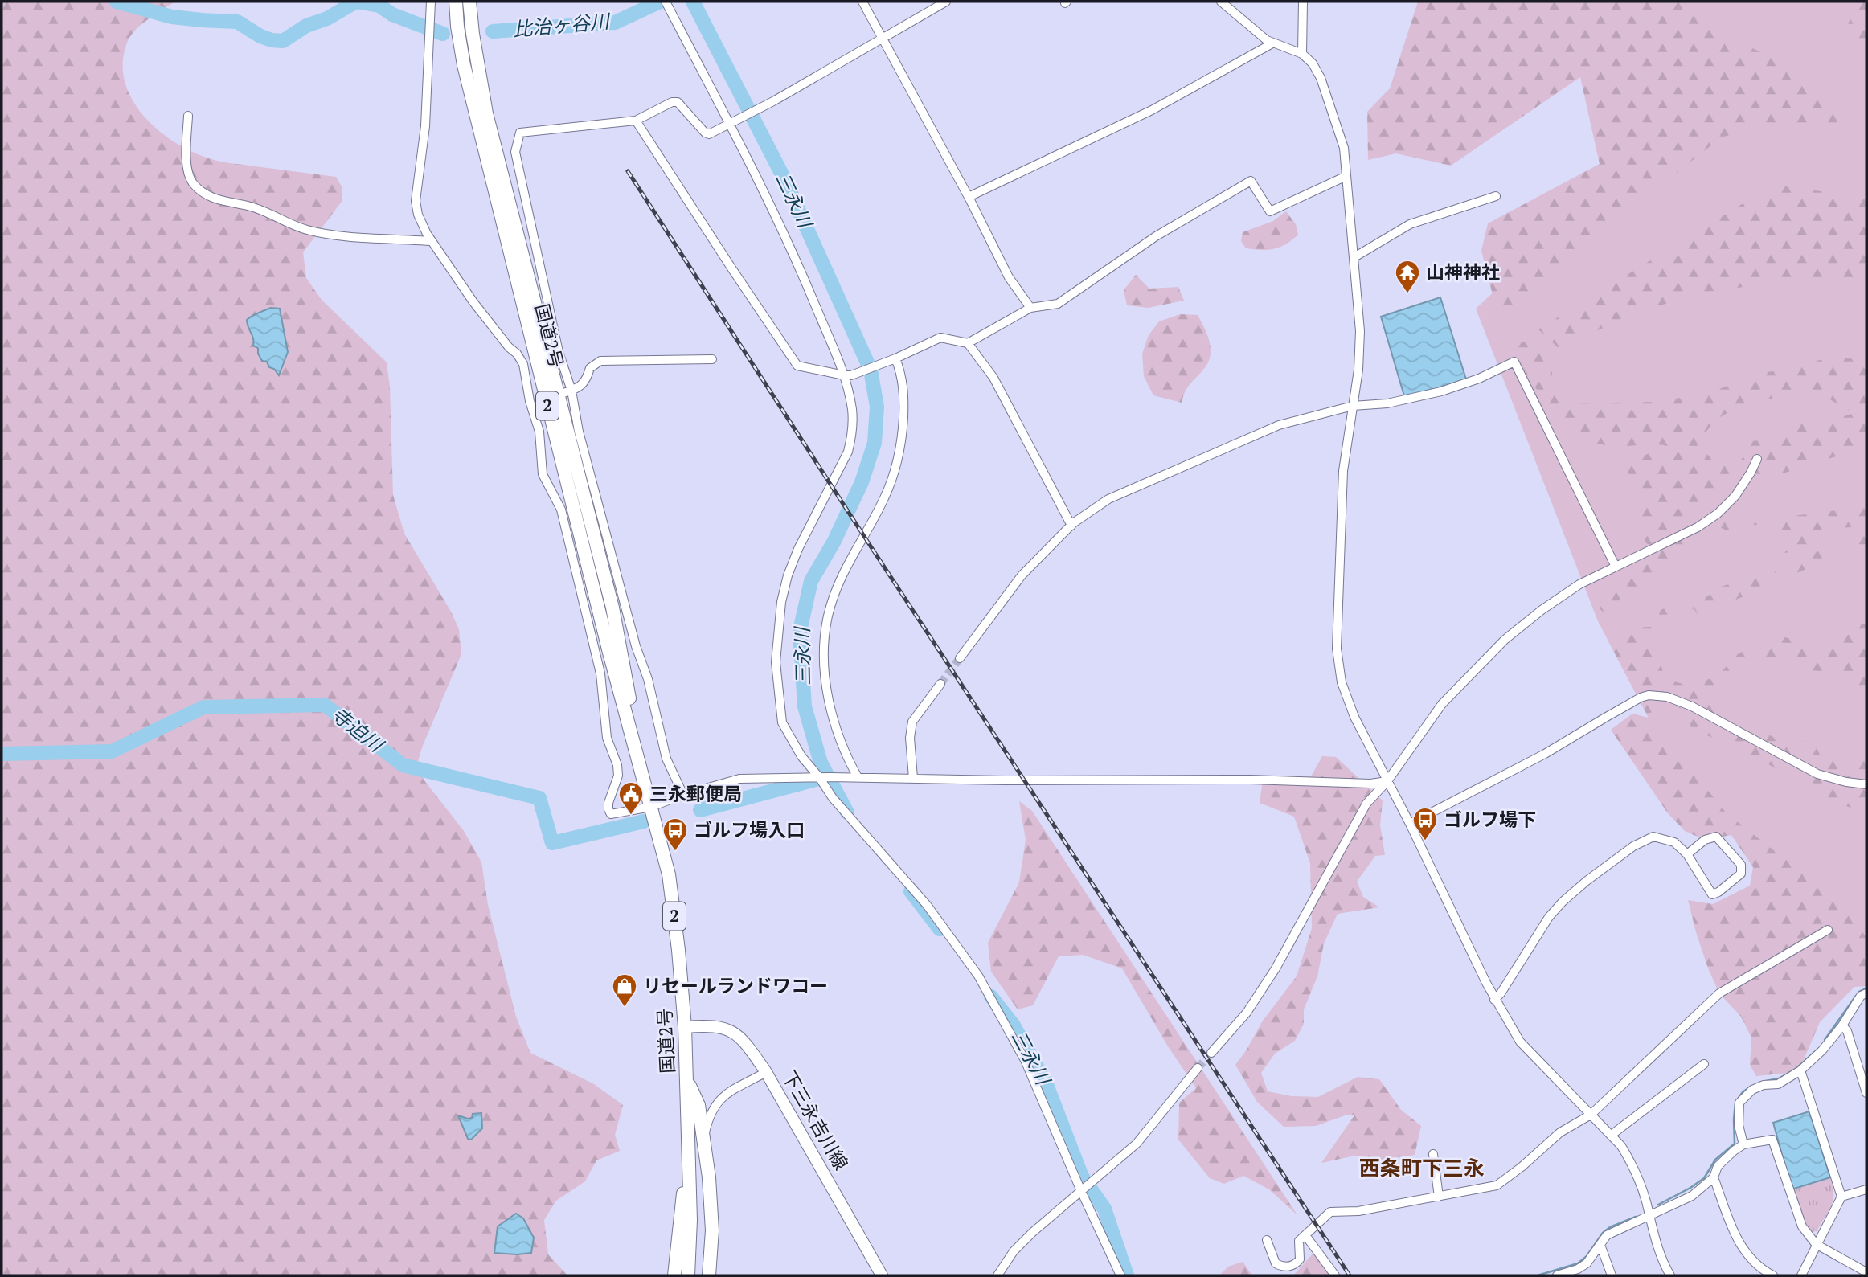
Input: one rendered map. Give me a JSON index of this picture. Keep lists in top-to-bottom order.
{
  "streets": {
    "highway": ["国道2号", "2"],
    "main road": ["下三永吉川線"]
  },
  "crossings": [
    ["国道2号", "下三永吉川線"]
  ],
  "districts": ["西条町下三永"],
  "water": ["比治ヶ谷川", "三永川", "寺迫川"],
  "places": {
    "temple": ["山神神社"],
    "public building": ["三永郵便局"],
    "bus stop": ["ゴルフ場下", "ゴルフ場入口"],
    "shop": ["リセールランドワコー"]
  }
}
